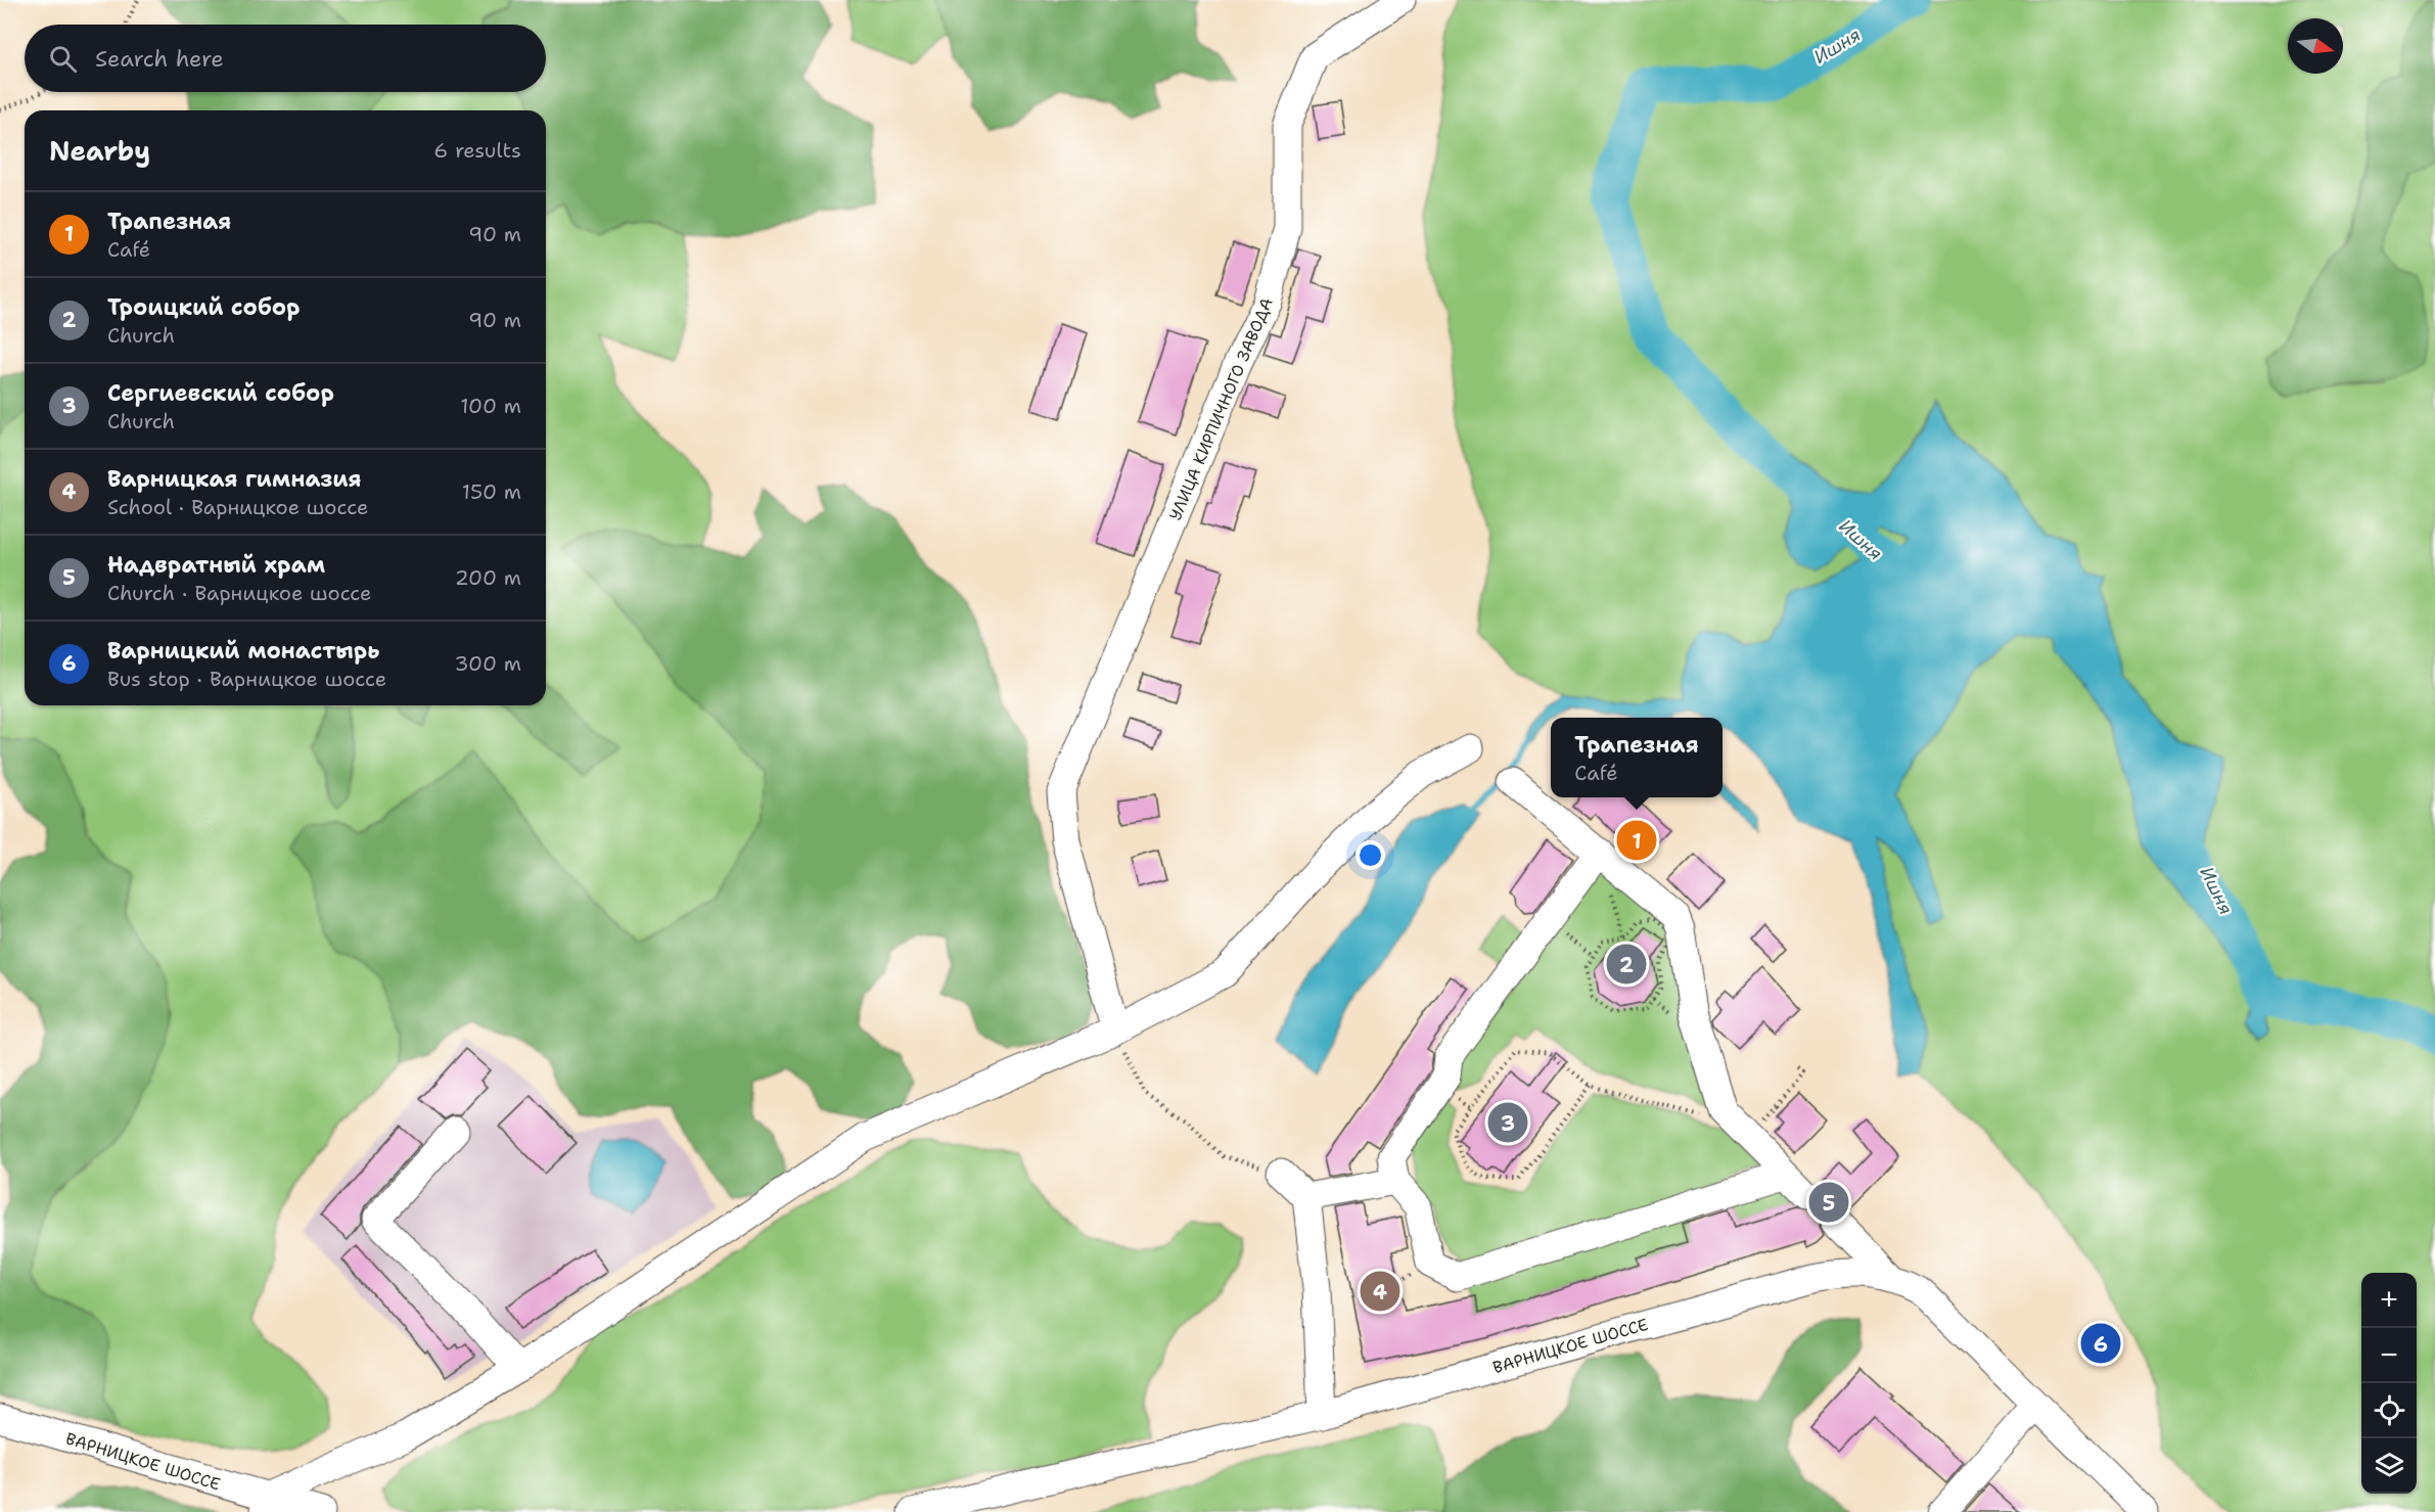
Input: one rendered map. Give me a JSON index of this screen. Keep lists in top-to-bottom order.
{
  "streets": {
    "street": ["УЛИЦА КИРПИЧНОГО ЗАВОДА", "ВАРНИЦКОЕ ШОССЕ"]
  },
  "water": ["Ишня"],
  "north": "right",
  "page": {
    "search": "Search here",
    "heading": ["Nearby", "6 results"],
    "list": [
      {
        "mark": "1",
        "name": "Трапезная",
        "note": "Café",
        "value": "90 m"
      },
      {
        "mark": "2",
        "name": "Троицкий собор",
        "note": "Church",
        "value": "90 m"
      },
      {
        "mark": "3",
        "name": "Сергиевский собор",
        "note": "Church",
        "value": "100 m"
      },
      {
        "mark": "4",
        "name": "Варницкая гимназия",
        "note": "School · Варницкое шоссе",
        "value": "150 m"
      },
      {
        "mark": "5",
        "name": "Надвратный храм",
        "note": "Church · Варницкое шоссе",
        "value": "200 m"
      },
      {
        "mark": "6",
        "name": "Варницкий монастырь",
        "note": "Bus stop · Варницкое шоссе",
        "value": "300 m"
      }
    ],
    "popup": ["Трапезная", "Café"],
    "pins": [
      "1",
      "2",
      "3",
      "5",
      "4",
      "6"
    ],
    "map_buttons": ["+", "−"]
  }
}
